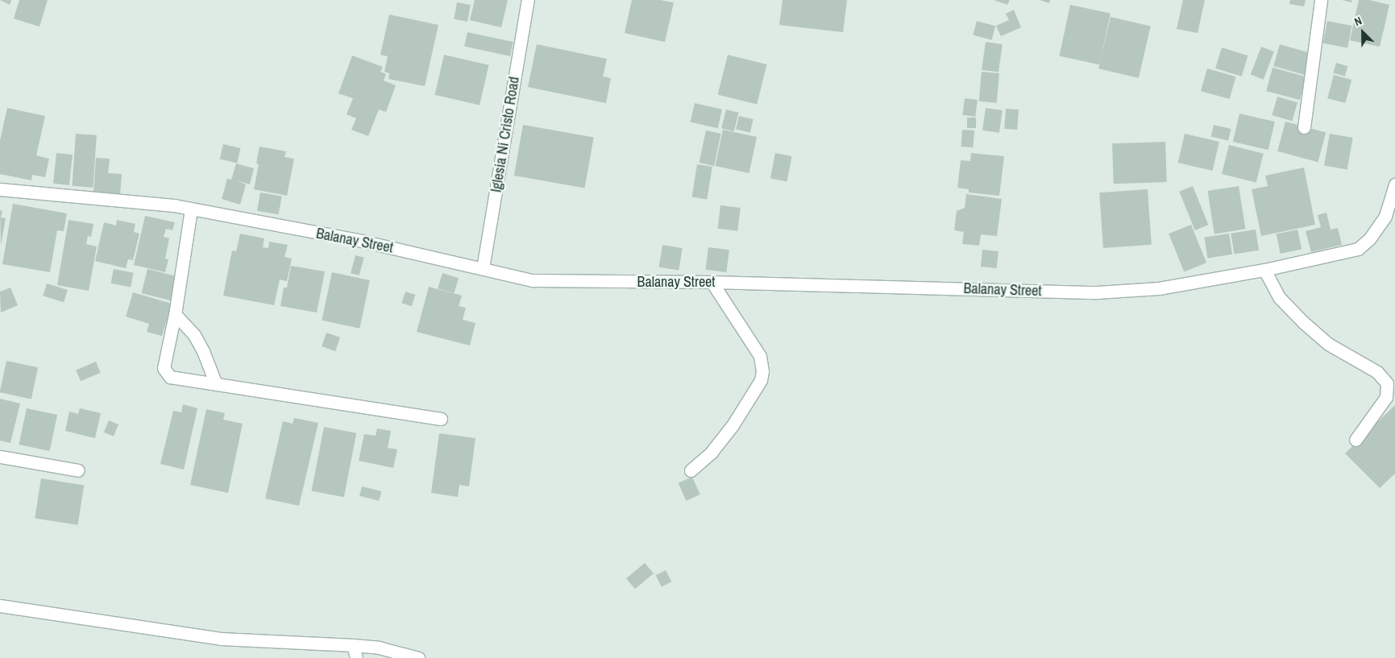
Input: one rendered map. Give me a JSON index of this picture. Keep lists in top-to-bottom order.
{
  "streets": {
    "street": ["Iglesia Ni Cristo Road", "Balanay Street"]
  },
  "crossings": [
    ["Iglesia Ni Cristo Road", "Balanay Street"]
  ],
  "north": "top left"
}
